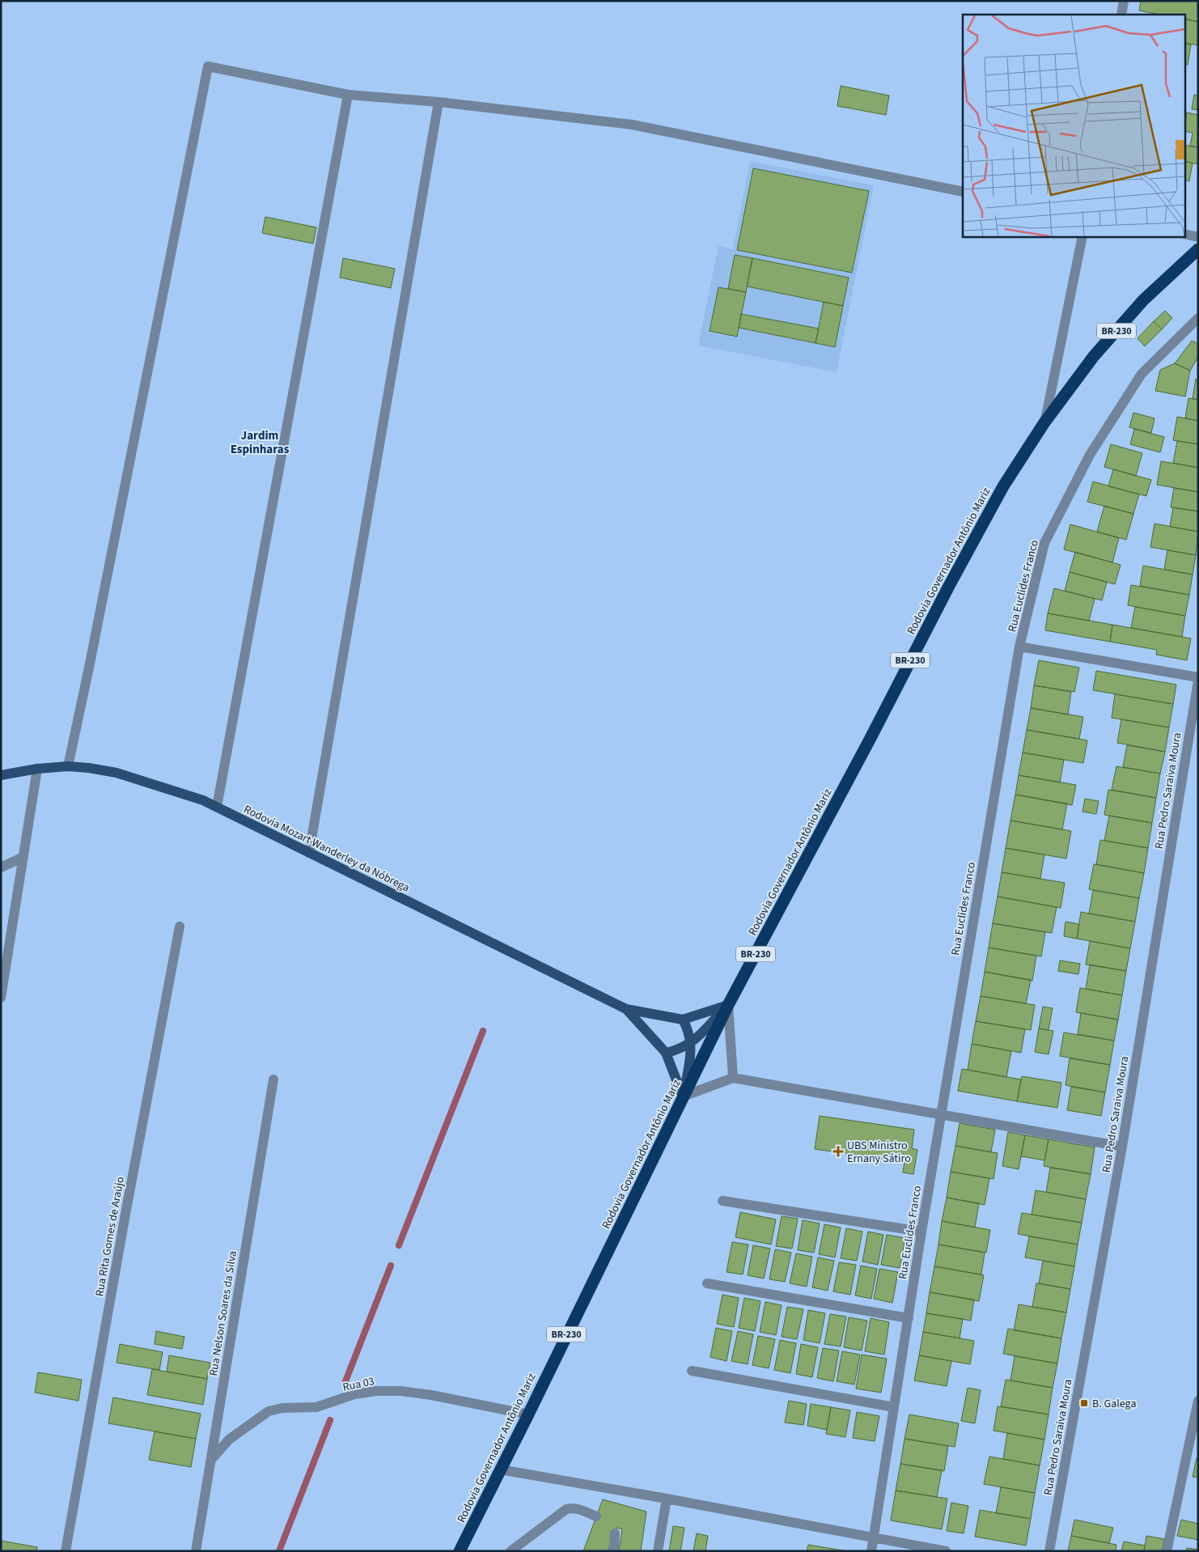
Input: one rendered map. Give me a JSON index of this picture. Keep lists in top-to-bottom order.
{
  "streets": {
    "highway": ["BR-230", "Rodovia Governador Antônio Mariz"],
    "main road": ["Rodovia Mozart Wanderley da Nóbrega"],
    "street": [
      "Rua Euclides Franco",
      "Rua Pedro Saraiva Moura",
      "Rua Rita Gomes de Araújo",
      "Rua Nelson Soares da Silva",
      "Rua 03"
    ]
  },
  "crossings": [
    ["Rodovia Governador Antônio Mariz", "Rodovia Mozart Wanderley da Nóbrega"],
    ["Rodovia Governador Antônio Mariz", "Rua 03"],
    ["Rua Nelson Soares da Silva", "Rua 03"]
  ],
  "districts": ["Jardim Espinharas"],
  "places": {
    "health": ["UBS Ministro Ernany Sátiro"],
    "transit": ["B. Galega"]
  }
}
